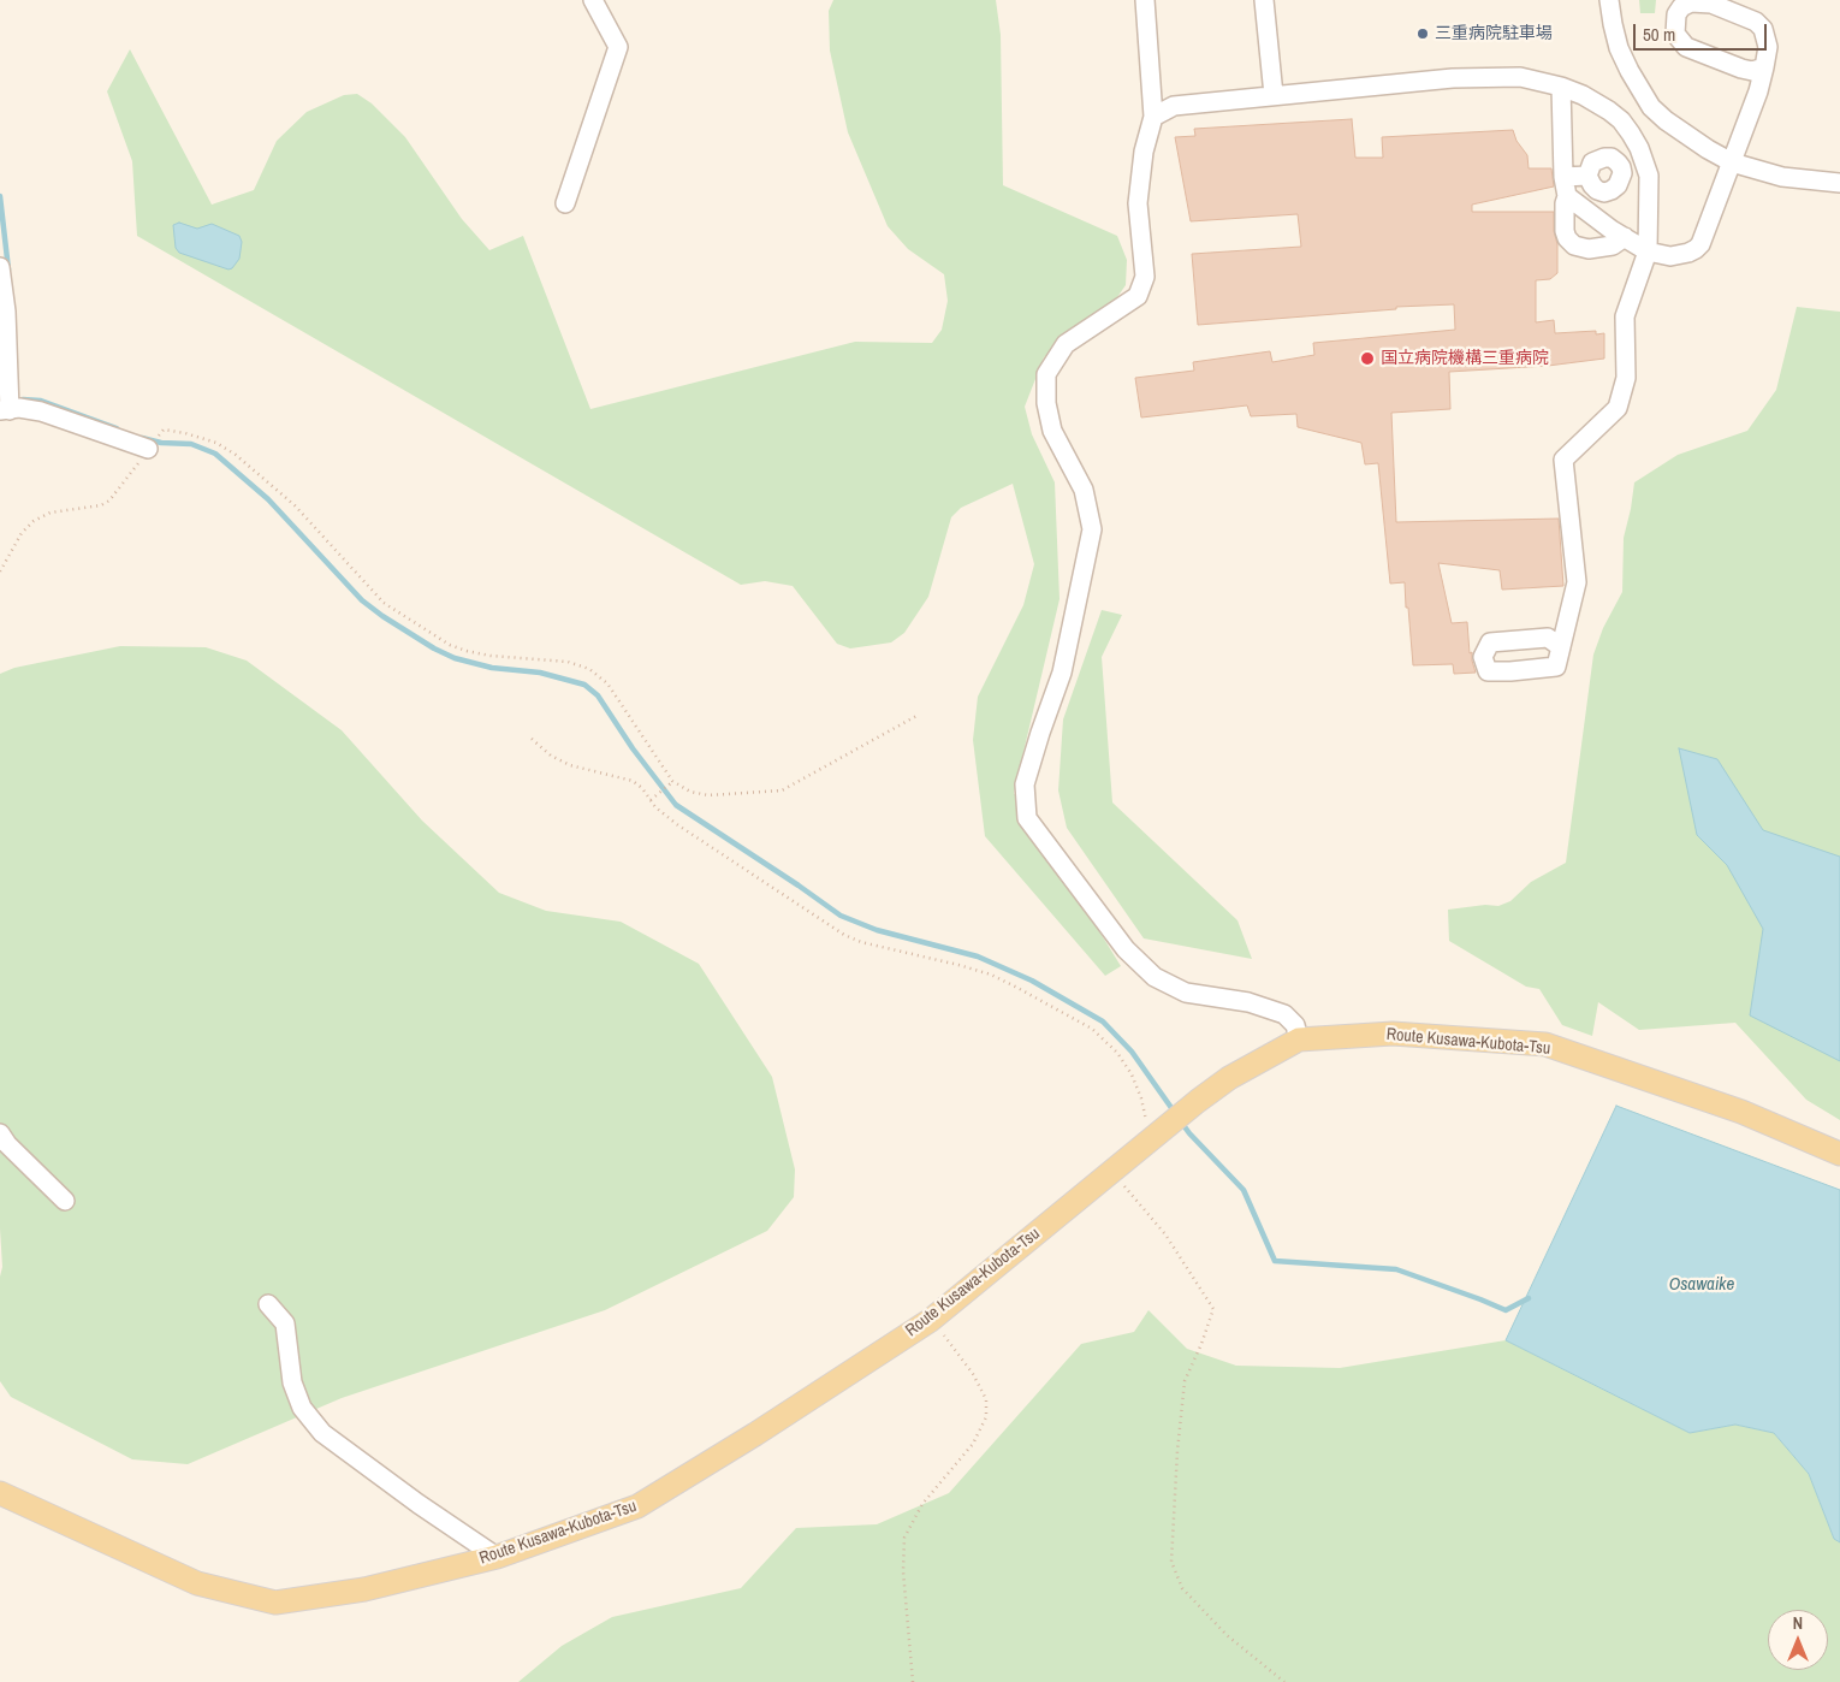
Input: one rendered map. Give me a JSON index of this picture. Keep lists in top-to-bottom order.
{
  "streets": {
    "main road": ["Route Kusawa-Kubota-Tsu"]
  },
  "water": ["Osawaike"],
  "places": ["三重病院駐車場", "国立病院機構三重病院"],
  "scale_bar": "50 m",
  "north": "top"
}
